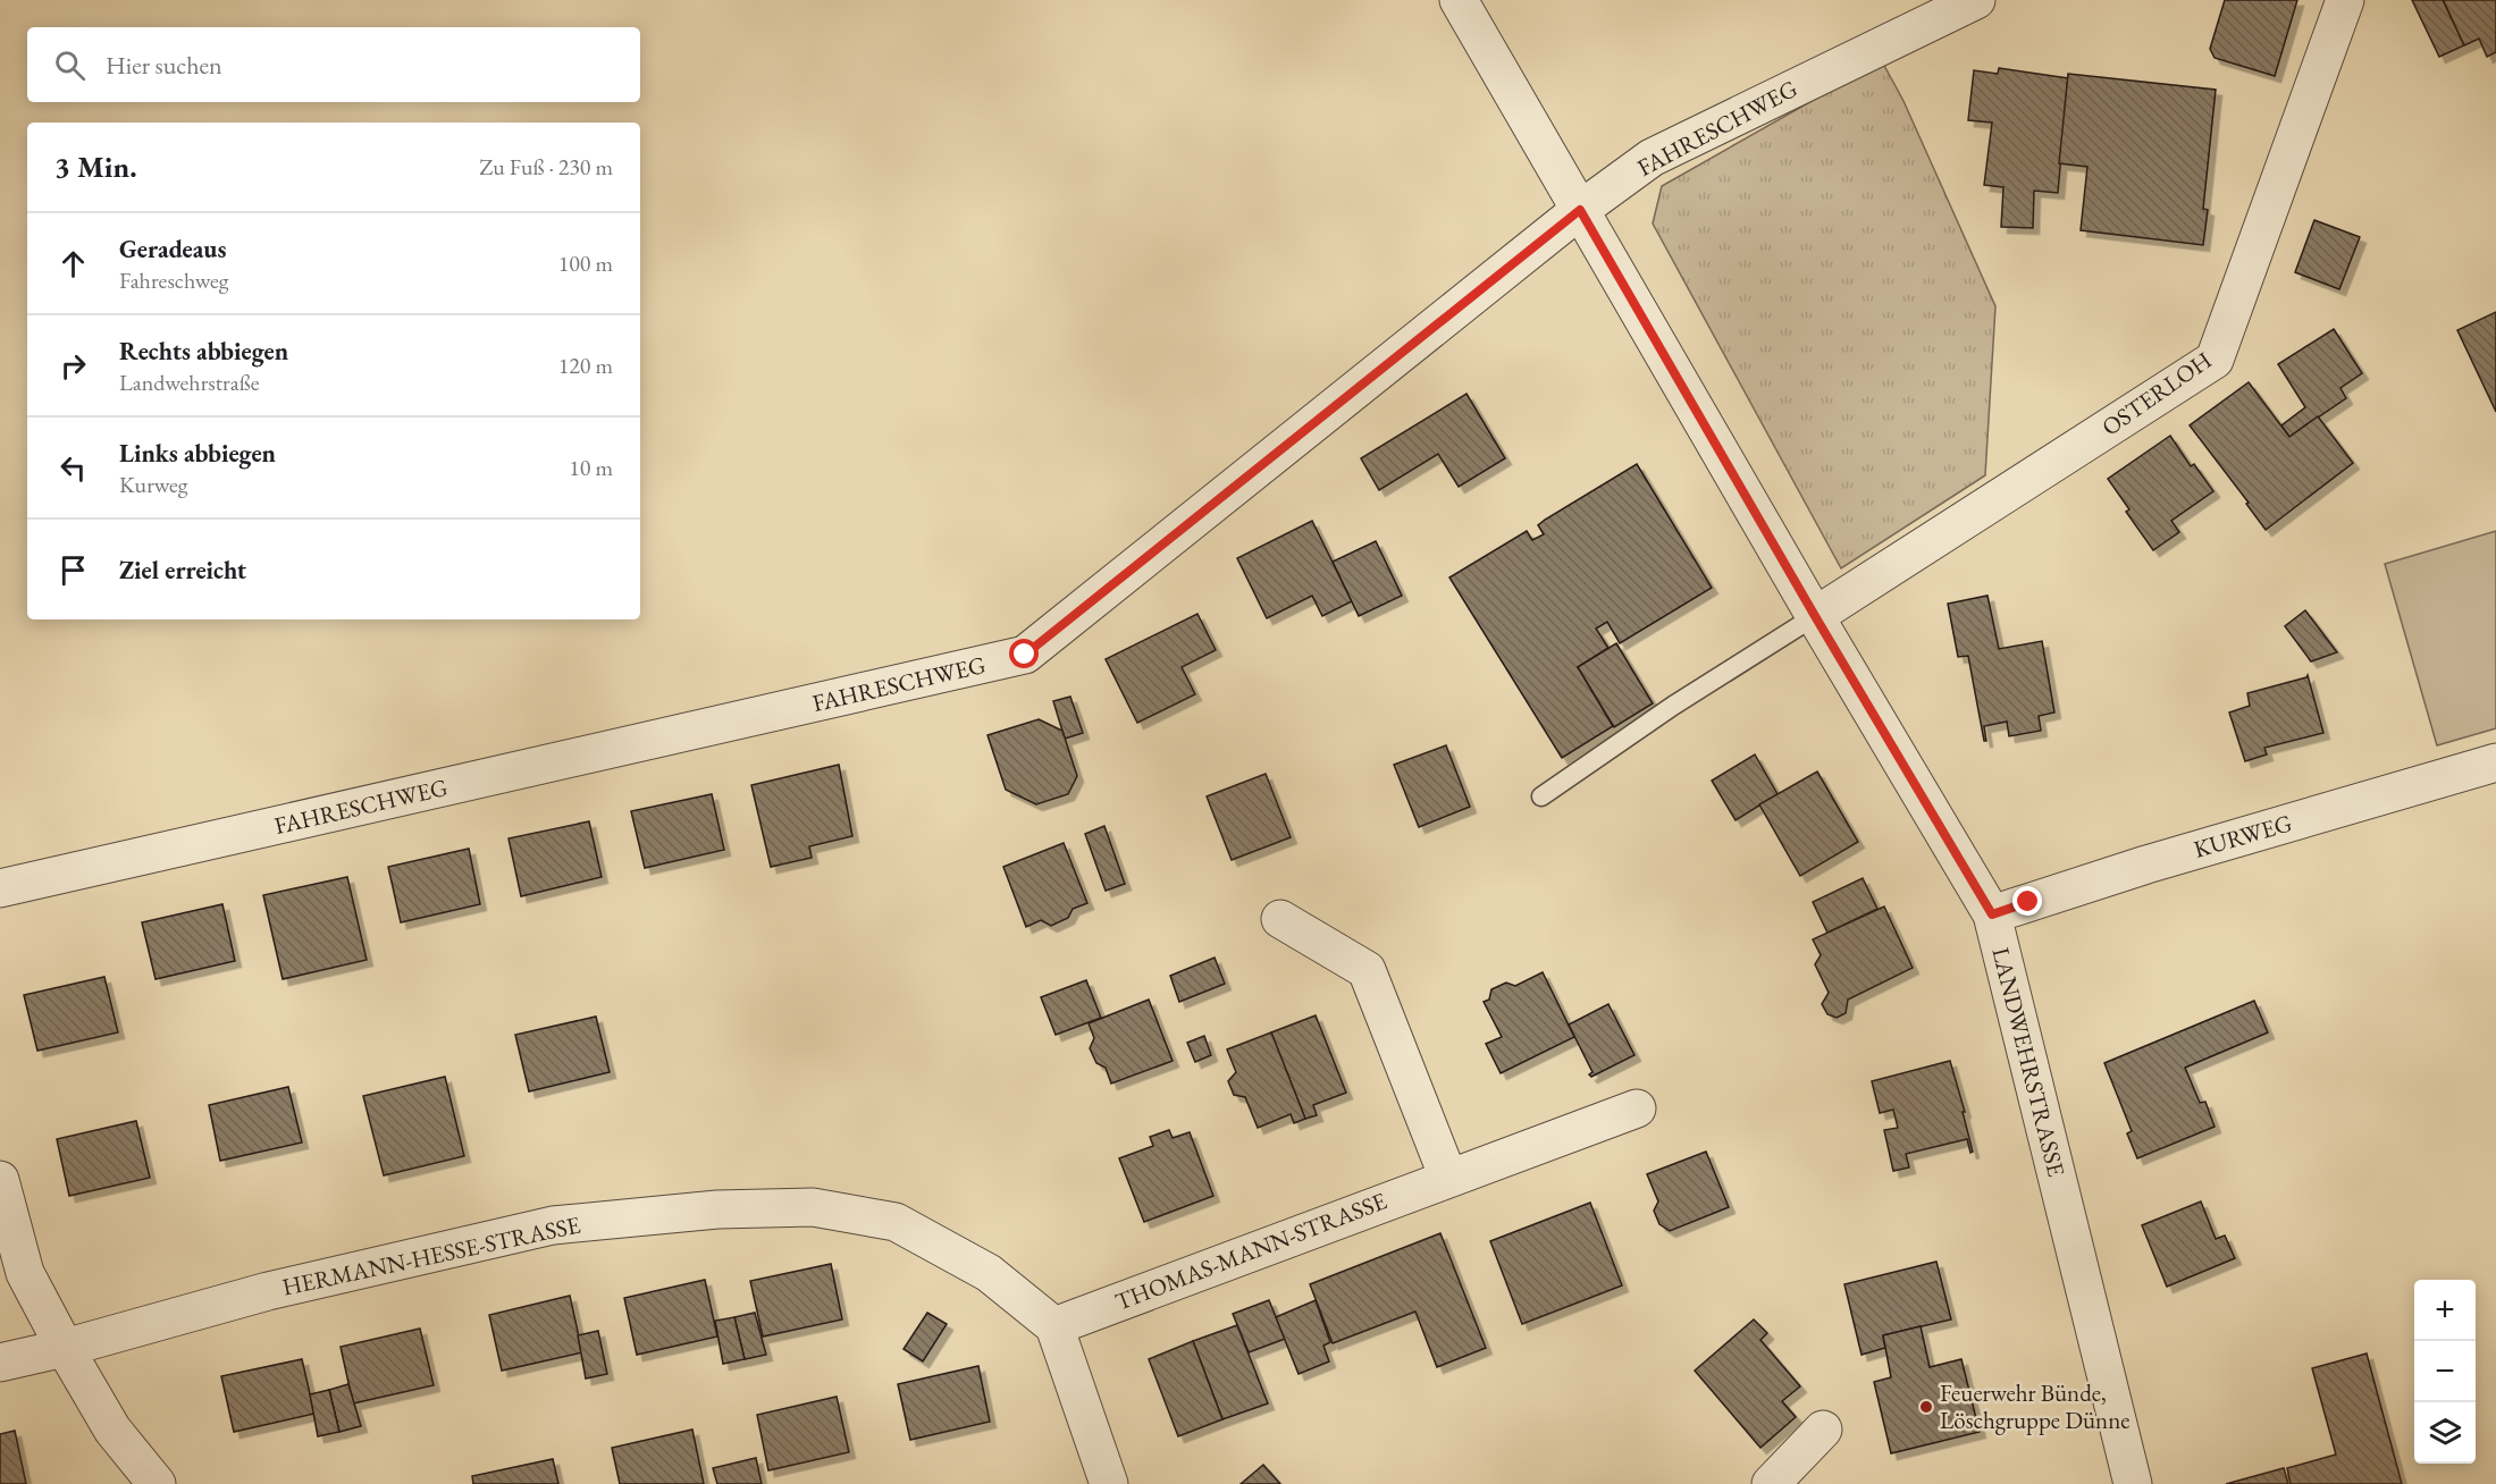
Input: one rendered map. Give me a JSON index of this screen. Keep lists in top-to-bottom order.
{
  "streets": {
    "street": [
      "FAHRESCHWEG",
      "OSTERLOH",
      "KURWEG",
      "LANDWEHRSTRASSE",
      "THOMAS-MANN-STRASSE",
      "HERMANN-HESSE-STRASSE"
    ]
  },
  "crossings": [
    ["FAHRESCHWEG", "LANDWEHRSTRASSE"],
    ["OSTERLOH", "LANDWEHRSTRASSE"],
    ["KURWEG", "LANDWEHRSTRASSE"],
    ["THOMAS-MANN-STRASSE", "HERMANN-HESSE-STRASSE"]
  ],
  "places": ["Feuerwehr Bünde, Löschgruppe Dünne"],
  "page": {
    "search": "Hier suchen",
    "heading": ["3 Min.", "Zu Fuß · 230 m"],
    "list": [
      ["Geradeaus", "Fahreschweg", "100 m"],
      ["Rechts abbiegen", "Landwehrstraße", "120 m"],
      ["Links abbiegen", "Kurweg", "10 m"],
      "Ziel erreicht"
    ],
    "map_buttons": ["+", "−"]
  }
}
